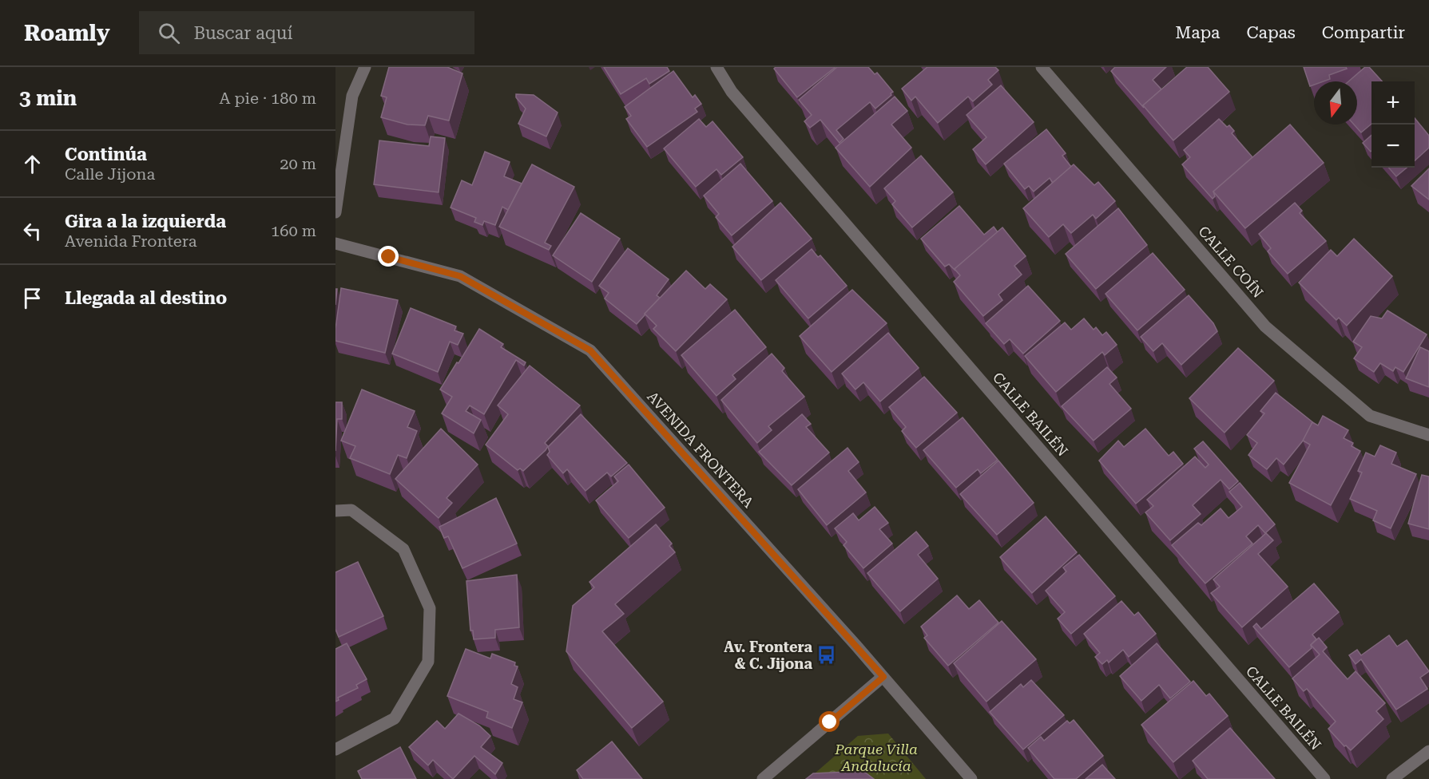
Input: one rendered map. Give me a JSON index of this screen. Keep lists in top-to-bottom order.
{
  "streets": {
    "street": ["CALLE COÍN", "CALLE BAILÉN", "AVENIDA FRONTERA"]
  },
  "parks": ["Parque Villa Andalucía"],
  "places": {
    "bus stop": ["Av. Frontera & C. Jijona"]
  },
  "north": "bottom",
  "page": {
    "header": "Roamly",
    "search": "Buscar aquí",
    "nav": ["Mapa", "Capas", "Compartir"],
    "heading": ["3 min", "A pie · 180 m"],
    "map_buttons": ["+", "−"],
    "list": [
      ["Continúa", "Calle Jijona", "20 m"],
      ["Gira a la izquierda", "Avenida Frontera", "160 m"],
      "Llegada al destino"
    ]
  }
}
